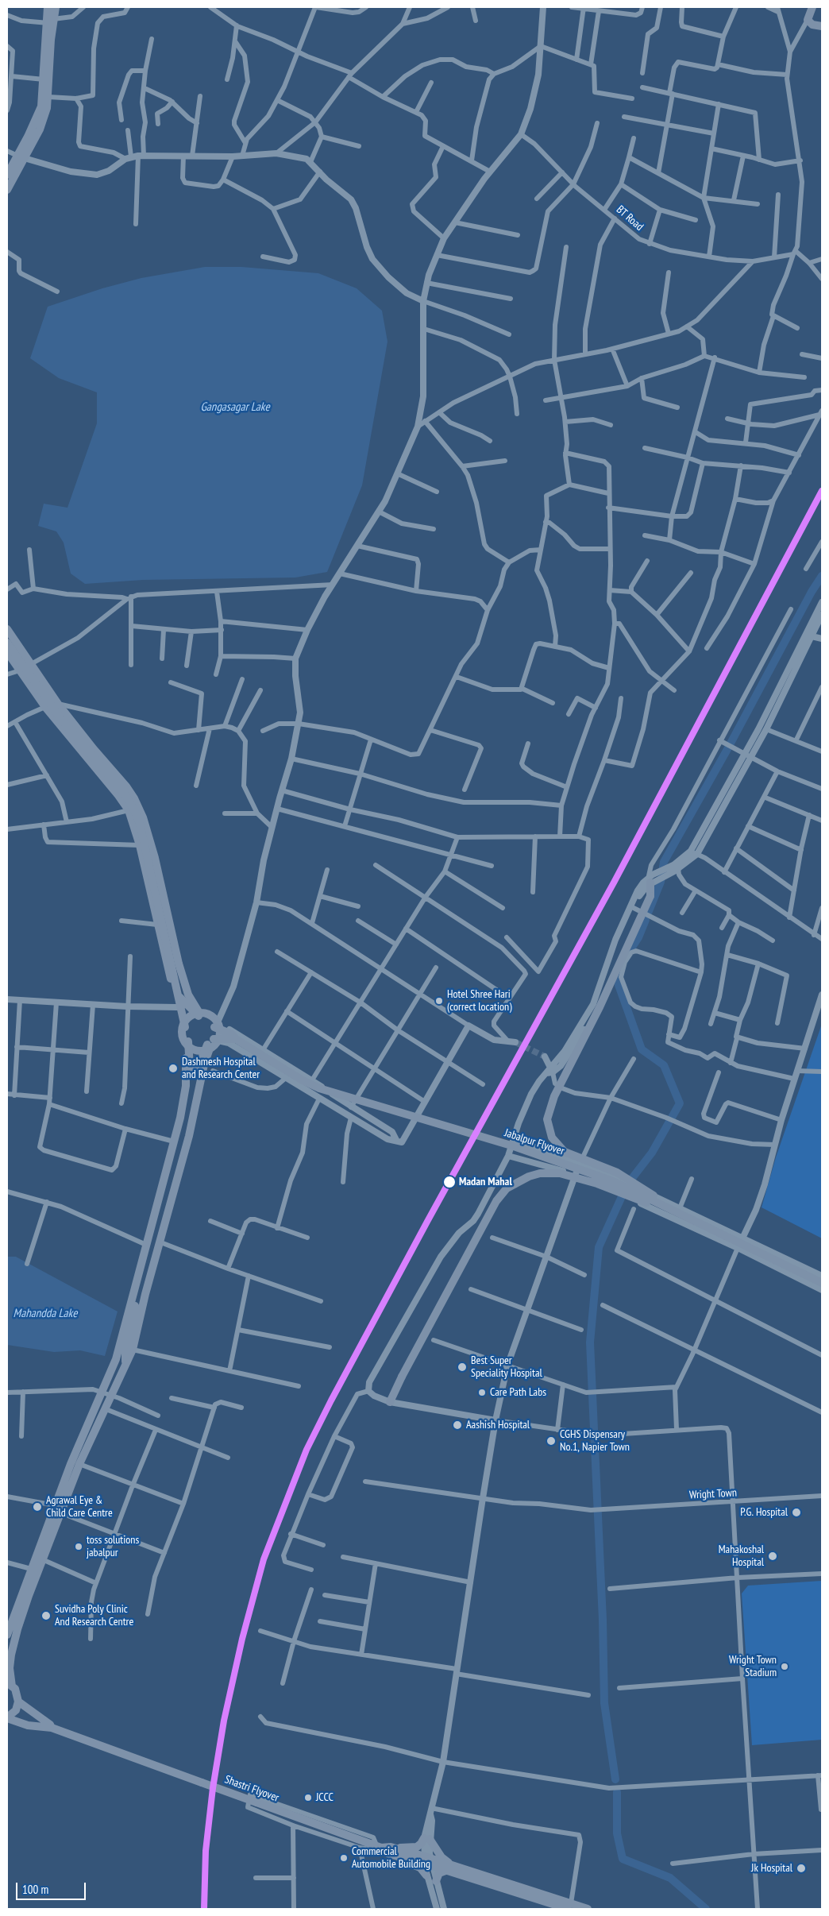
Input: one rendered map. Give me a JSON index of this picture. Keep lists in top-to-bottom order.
{
  "streets": {
    "highway": ["Shastri Flyover"],
    "main road": ["Jabalpur Flyover"],
    "street": ["BT Road", "Wright Town"]
  },
  "water": ["Gangasagar Lake", "Mahandda Lake"],
  "places": [
    "Hotel Shree Hari (correct location)",
    "Dashmesh Hospital and Research Center",
    "Madan Mahal",
    "Best Super Speciality Hospital",
    "Care Path Labs",
    "Aashish Hospital",
    "CGHS Dispensary No.1, Napier Town",
    "Agrawal Eye & Child Care Centre",
    "P.G. Hospital",
    "toss solutions jabalpur",
    "Mahakoshal Hospital",
    "Suvidha Poly Clinic And Research Centre",
    "Wright Town Stadium",
    "JCCC",
    "Commercial Automobile Building",
    "Jk Hospital"
  ],
  "scale_bar": "100 m"
}
